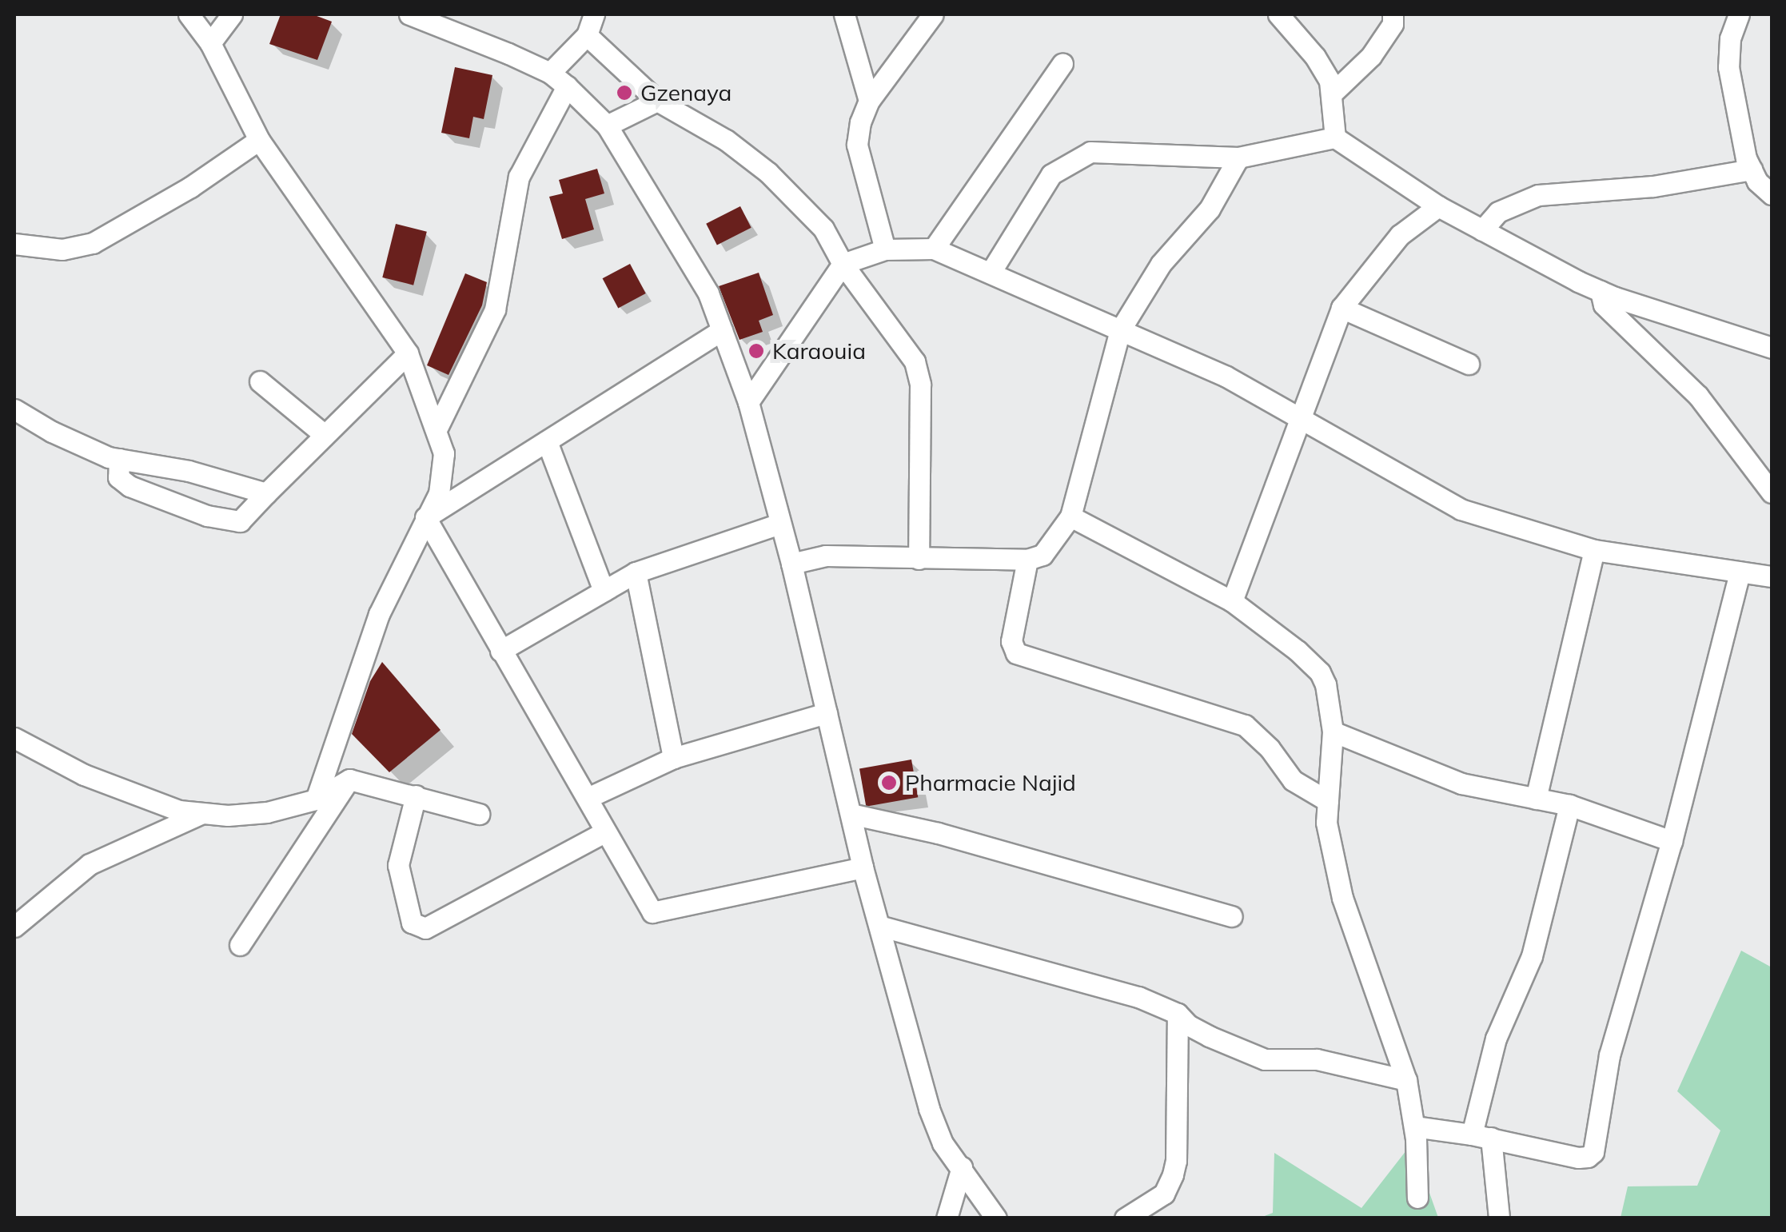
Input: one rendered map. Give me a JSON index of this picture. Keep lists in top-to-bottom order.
{
  "places": ["Gzenaya", "Karaouia", "Pharmacie Najid"]
}
